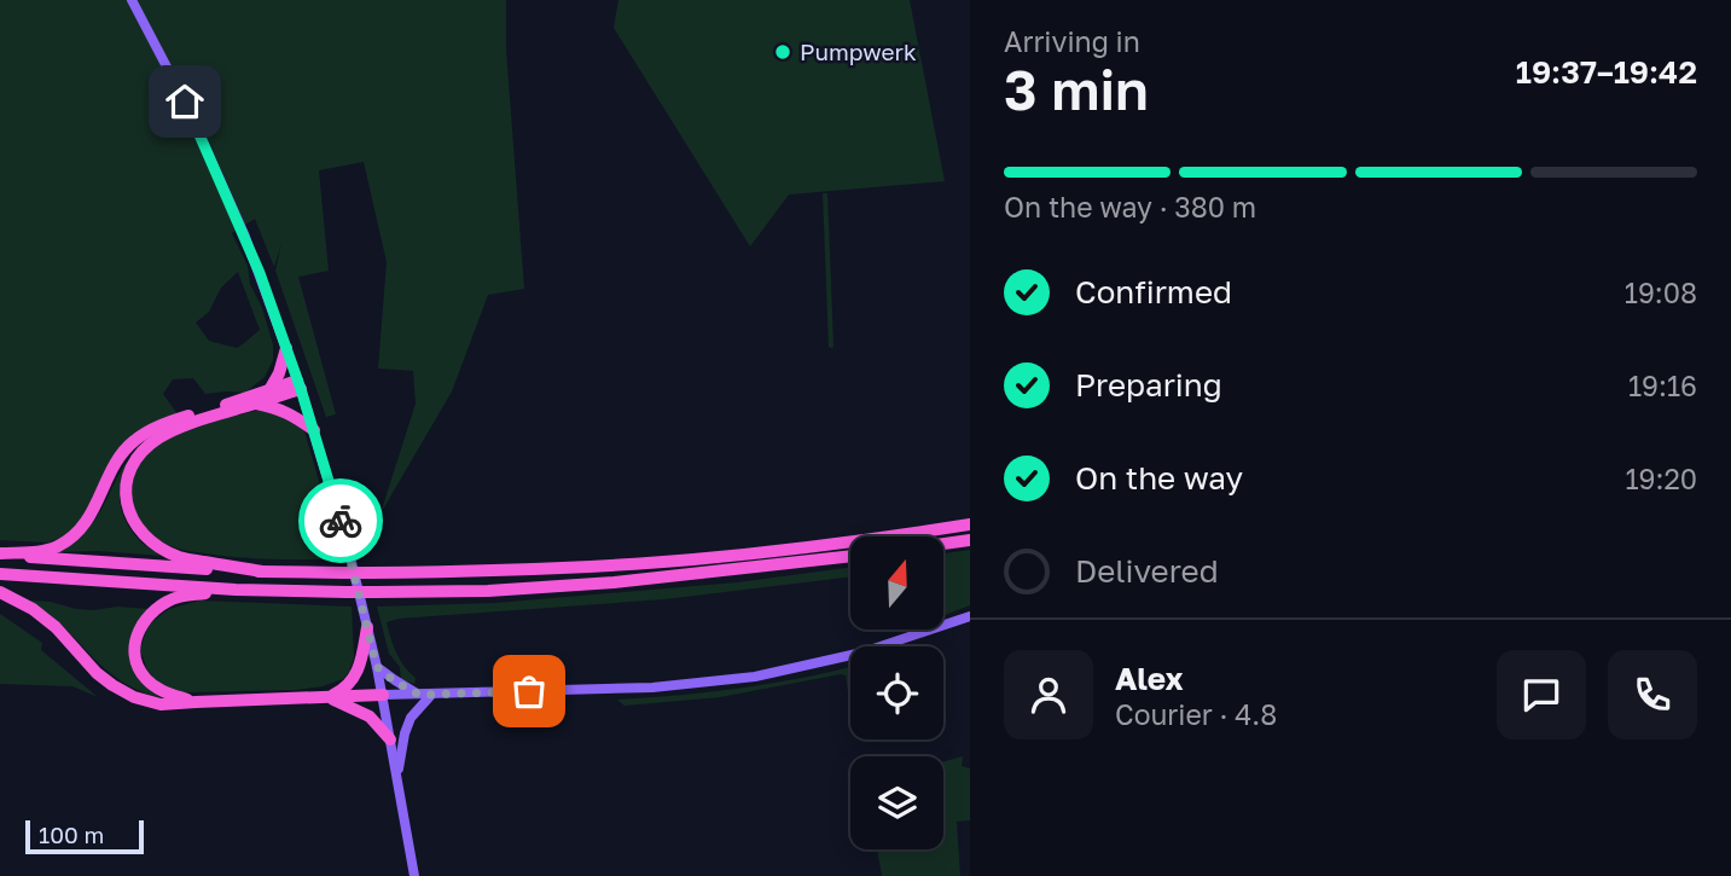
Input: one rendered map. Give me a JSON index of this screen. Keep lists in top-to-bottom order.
{
  "places": ["Pumpwerk"],
  "scale_bar": "100 m",
  "north": "top",
  "page": {
    "heading": ["3 min", "Arriving in", "19:37–19:42"],
    "panel": ["Alex", "Courier · 4.8"],
    "bar": "On the way · 380 m",
    "list": [
      ["Confirmed", "19:08"],
      ["Preparing", "19:16"],
      ["On the way", "19:20"],
      "Delivered"
    ],
    "scale": "100 m"
  }
}
